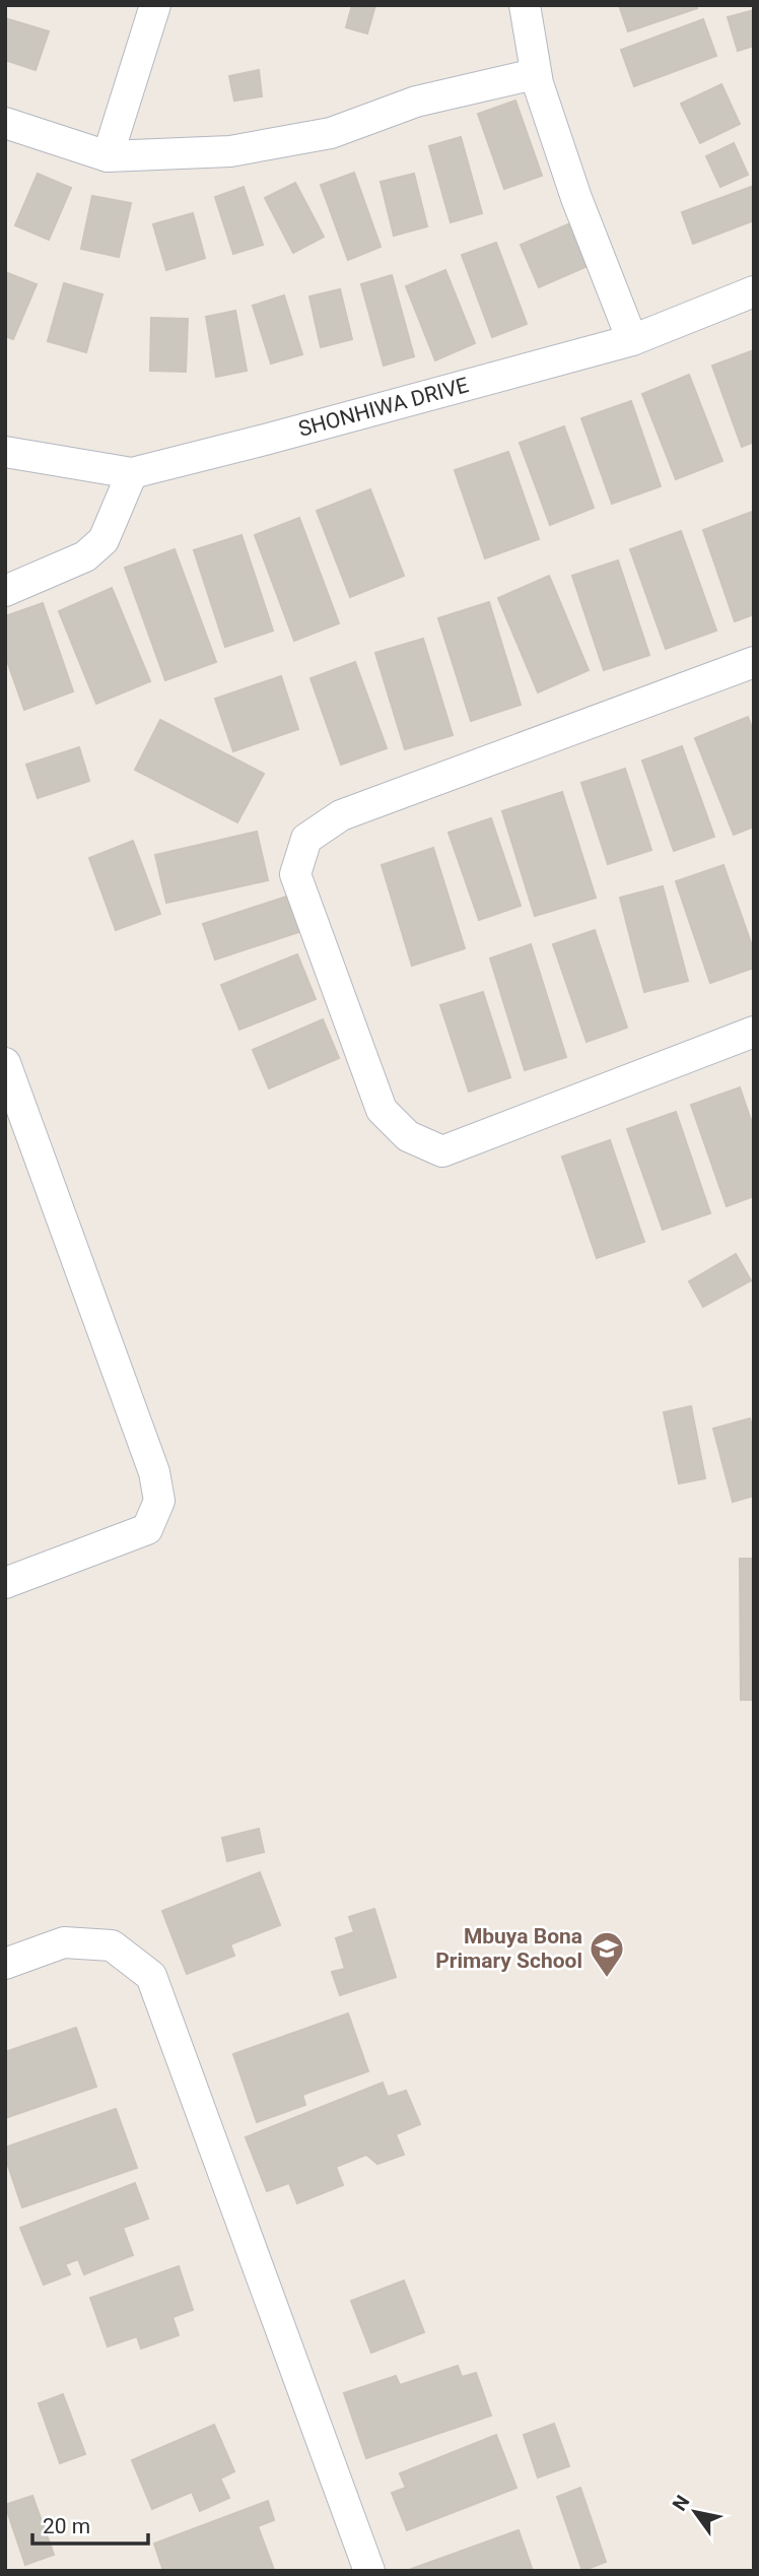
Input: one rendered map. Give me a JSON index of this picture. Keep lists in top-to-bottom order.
{
  "streets": {
    "street": ["SHONHIWA DRIVE"]
  },
  "places": {
    "school or university": ["Mbuya Bona Primary School"]
  },
  "scale_bar": "20 m",
  "north": "top left"
}
